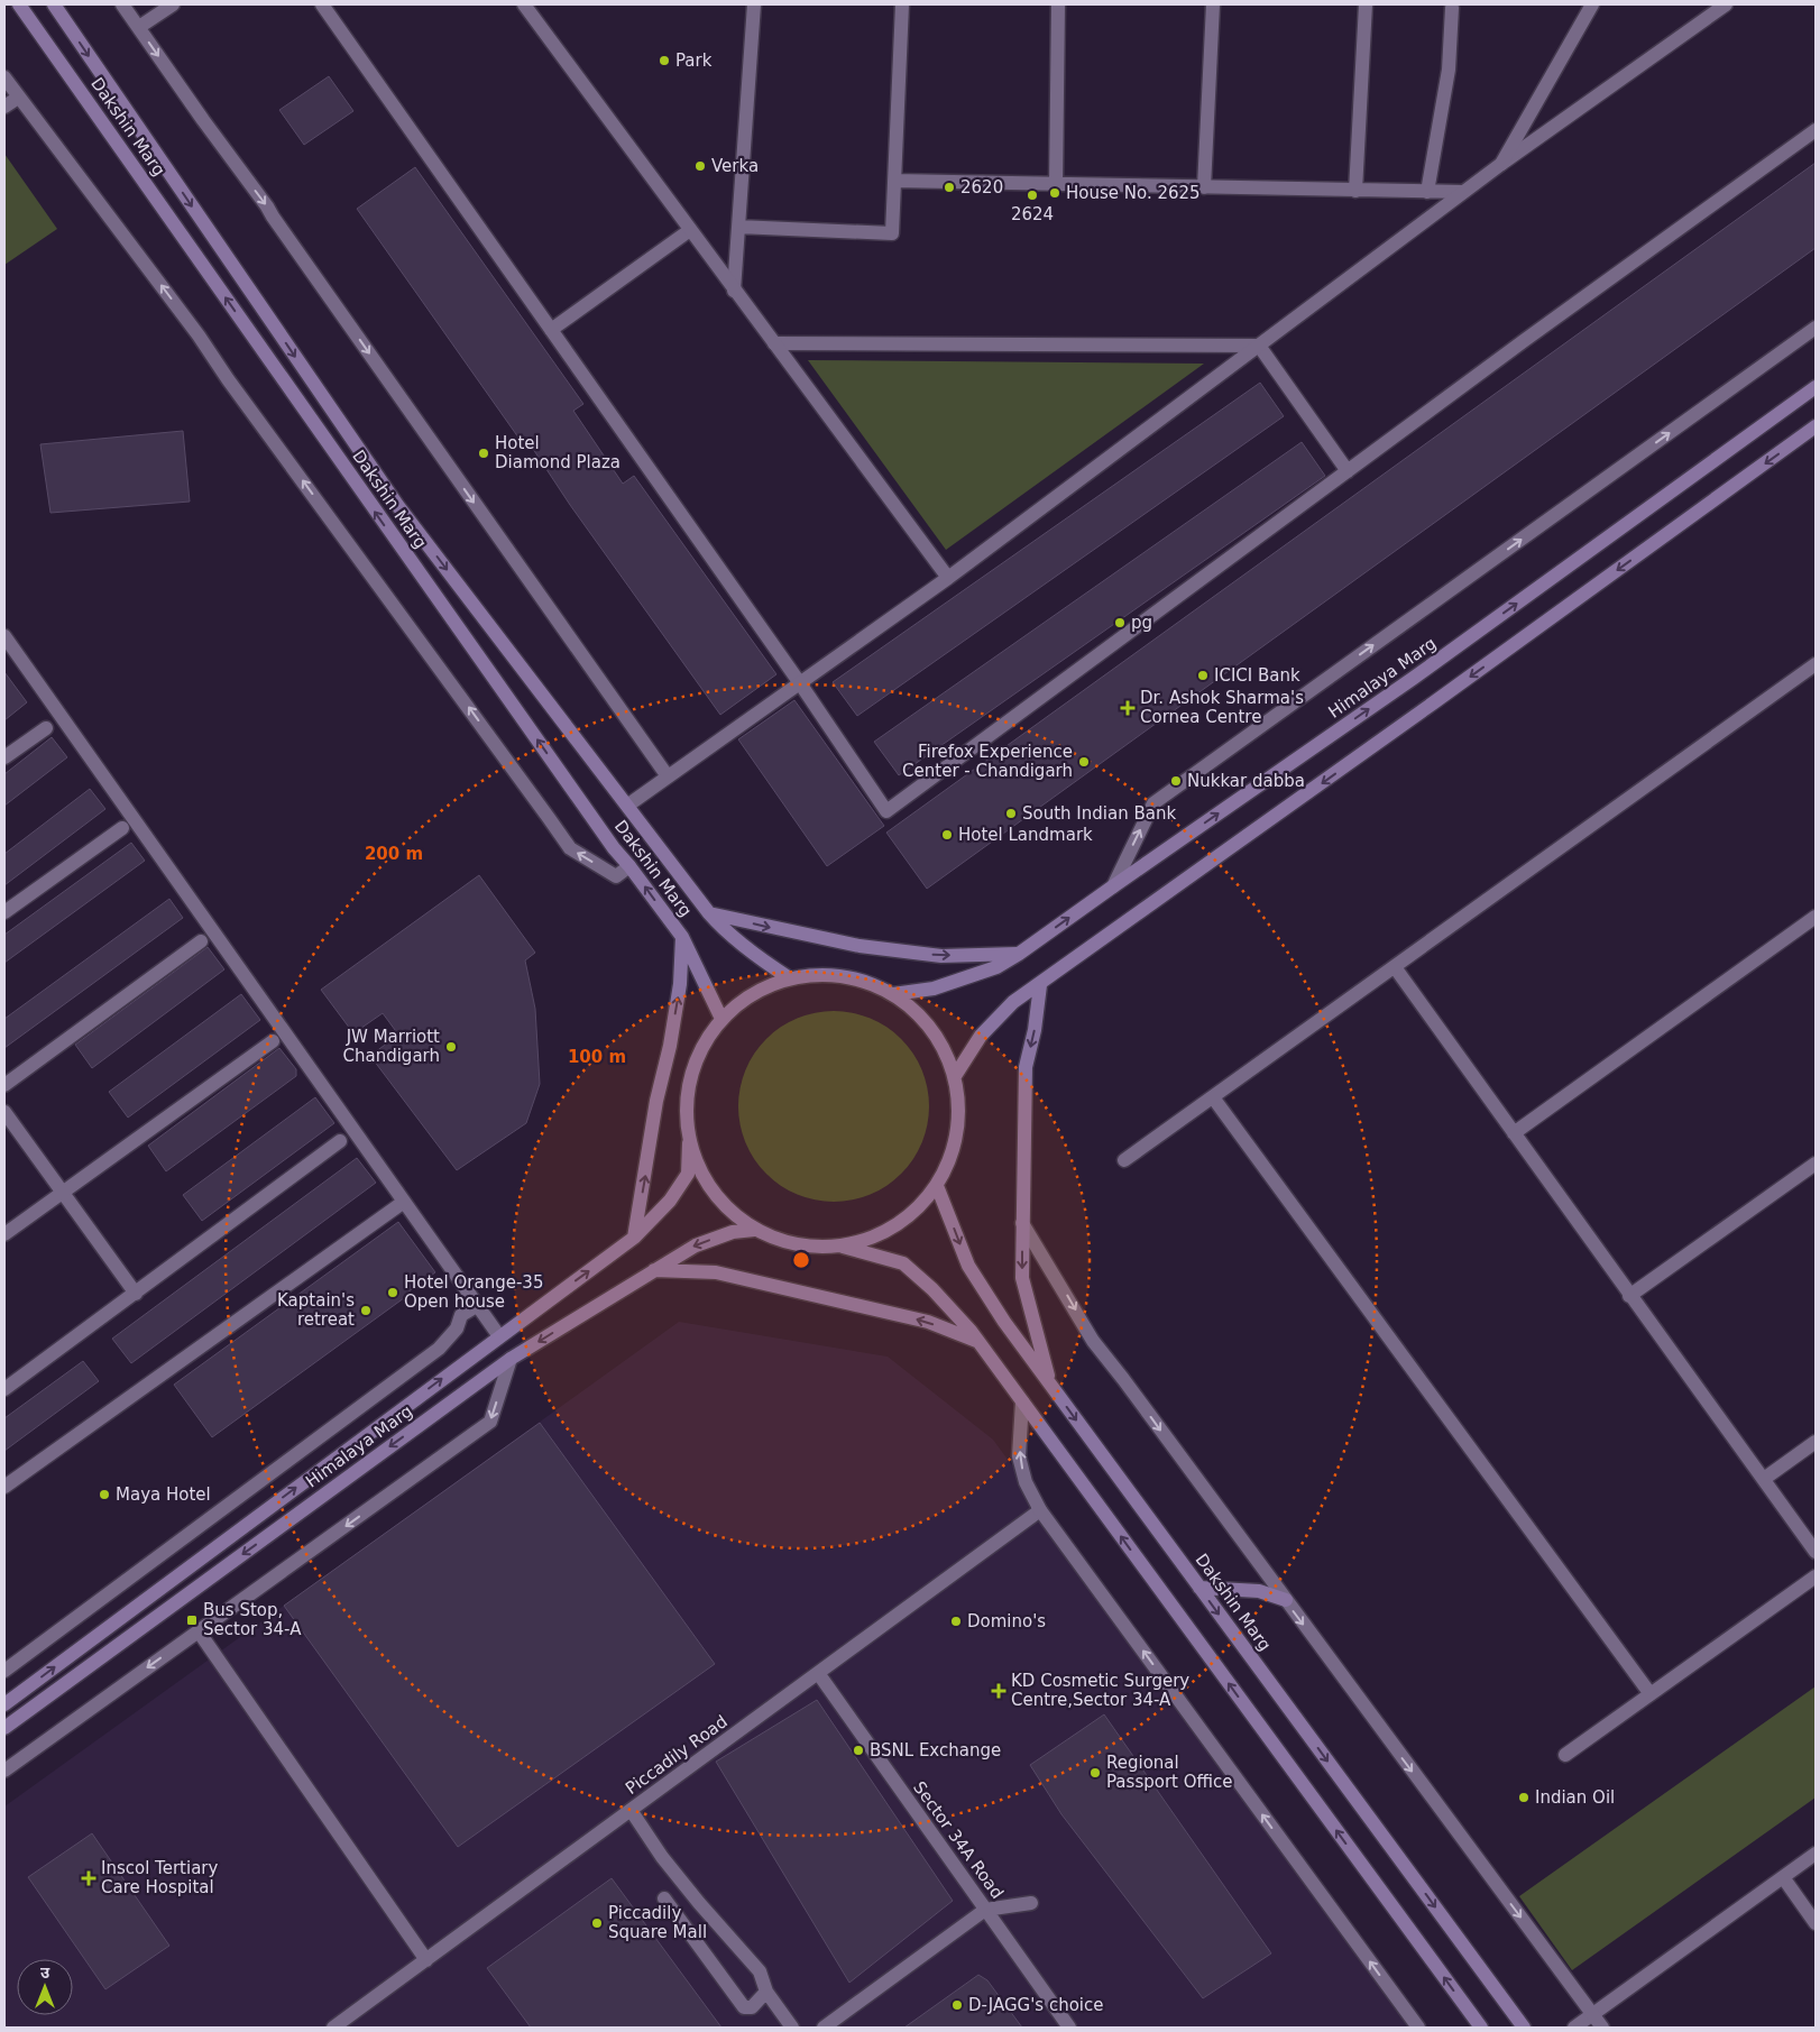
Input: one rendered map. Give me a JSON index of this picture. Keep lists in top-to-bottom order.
{
  "streets": {
    "main road": ["Dakshin Marg", "Himalaya Marg"],
    "street": ["Piccadily Road", "Sector 34A Road"]
  },
  "crossings": [
    ["Piccadily Road", "Sector 34A Road"]
  ],
  "places": {
    "other": [
      "Park",
      "Verka",
      "2620",
      "House No. 2625",
      "2624",
      "Hotel Diamond Plaza",
      "pg",
      "ICICI Bank",
      "Firefox Experience Center - Chandigarh",
      "Nukkar dabba",
      "South Indian Bank",
      "Hotel Landmark",
      "JW Marriott Chandigarh",
      "Hotel Orange-35 Open house",
      "Kaptain's retreat",
      "Maya Hotel",
      "Domino's",
      "BSNL Exchange",
      "Regional Passport Office",
      "Indian Oil",
      "Piccadily Square Mall",
      "D-JAGG's choice"
    ],
    "health": ["Dr. Ashok Sharma's Cornea Centre", "KD Cosmetic Surgery Centre,Sector 34-A", "Inscol Tertiary Care Hospital"],
    "transit": ["Bus Stop, Sector 34-A"]
  },
  "north": "top",
  "rings": ["200 m", "100 m"]
}
